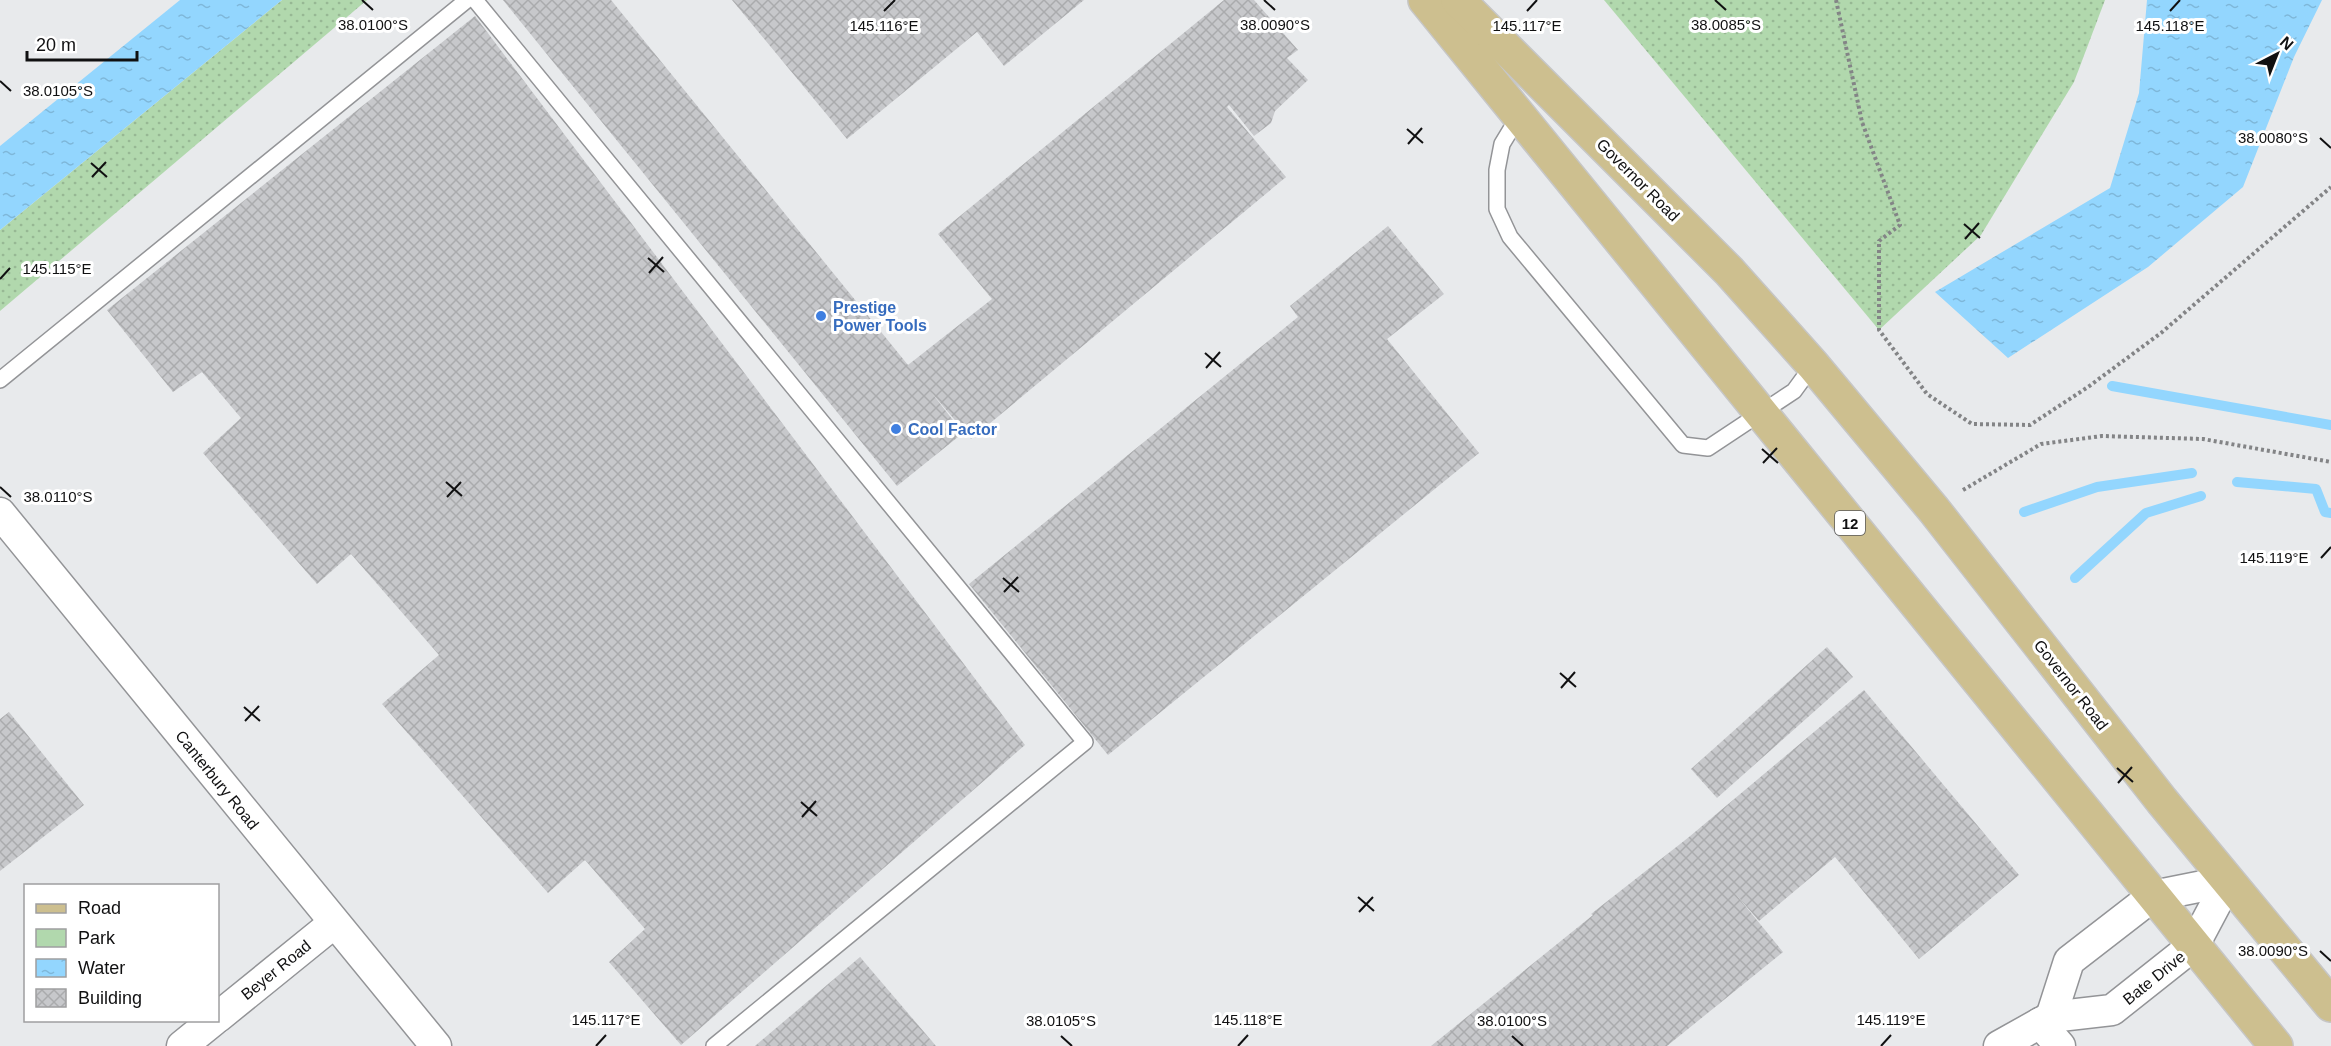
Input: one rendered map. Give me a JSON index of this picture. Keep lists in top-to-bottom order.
{
  "streets": {
    "main road": ["Governor Road", "12"],
    "street": ["Canterbury Road", "Beyer Road", "Bate Drive"]
  },
  "crossings": [
    ["Governor Road", "Bate Drive"],
    ["12", "Bate Drive"],
    ["Canterbury Road", "Beyer Road"]
  ],
  "places": ["Prestige Power Tools", "Cool Factor"],
  "legend": [
    "Road",
    "Park",
    "Water",
    "Building"
  ],
  "scale_bar": "20 m",
  "north": "top right",
  "coordinates": [
    "38.0100°S",
    "38.0090°S",
    "38.0085°S",
    "145.117°E",
    "145.118°E",
    "145.116°E",
    "38.0105°S",
    "38.0080°S",
    "145.115°E",
    "38.0110°S",
    "145.119°E"
  ]
}
